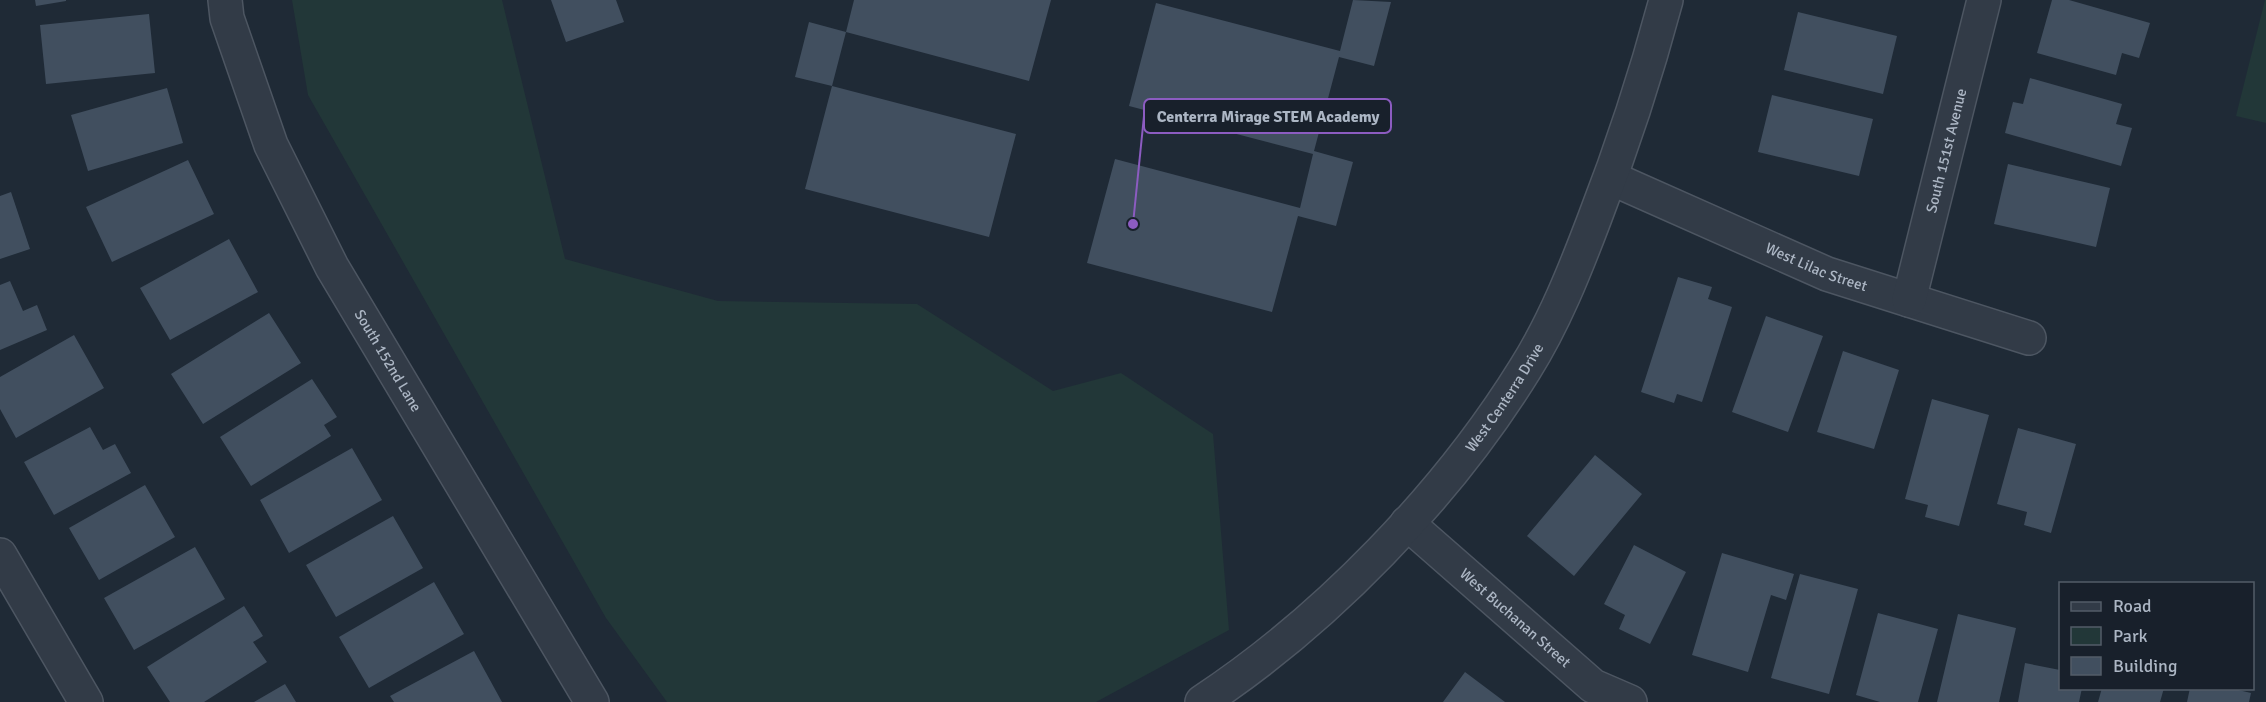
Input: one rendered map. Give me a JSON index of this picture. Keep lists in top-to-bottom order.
{
  "streets": {
    "street": [
      "South 151st Avenue",
      "West Lilac Street",
      "South 152nd Lane",
      "West Centerra Drive",
      "West Buchanan Street"
    ]
  },
  "crossings": [
    ["South 151st Avenue", "West Lilac Street"],
    ["West Lilac Street", "West Centerra Drive"],
    ["West Centerra Drive", "West Buchanan Street"]
  ],
  "places": ["Centerra Mirage STEM Academy"],
  "legend": ["Road", "Park", "Building"]
}
